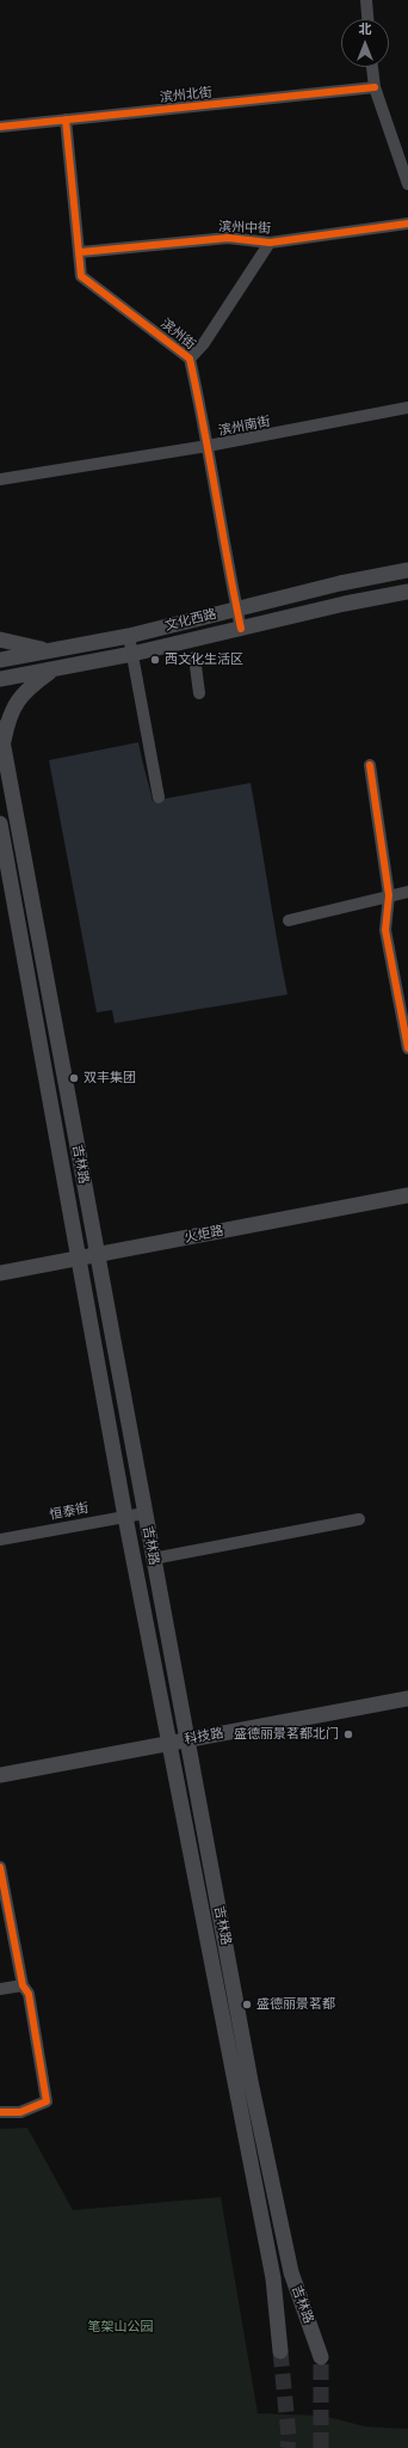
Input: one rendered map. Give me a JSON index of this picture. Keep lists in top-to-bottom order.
{
  "streets": {
    "main road": [
      "文化西路",
      "吉林路",
      "火炬路",
      "科技路"
    ],
    "street": [
      "滨州北街",
      "滨州中街",
      "滨州街",
      "滨州南街",
      "恒泰街"
    ]
  },
  "crossings": [
    ["滨州北街", "滨州街"],
    ["滨州中街", "滨州街"],
    ["滨州街", "滨州南街"],
    ["滨州街", "文化西路"],
    ["吉林路", "火炬路"],
    ["吉林路", "恒泰街"],
    ["吉林路", "科技路"]
  ],
  "parks": ["笔架山公园"],
  "places": [
    "西文化生活区",
    "双丰集团",
    "盛德丽景茗都北门",
    "盛德丽景茗都"
  ],
  "north": "top"
}
